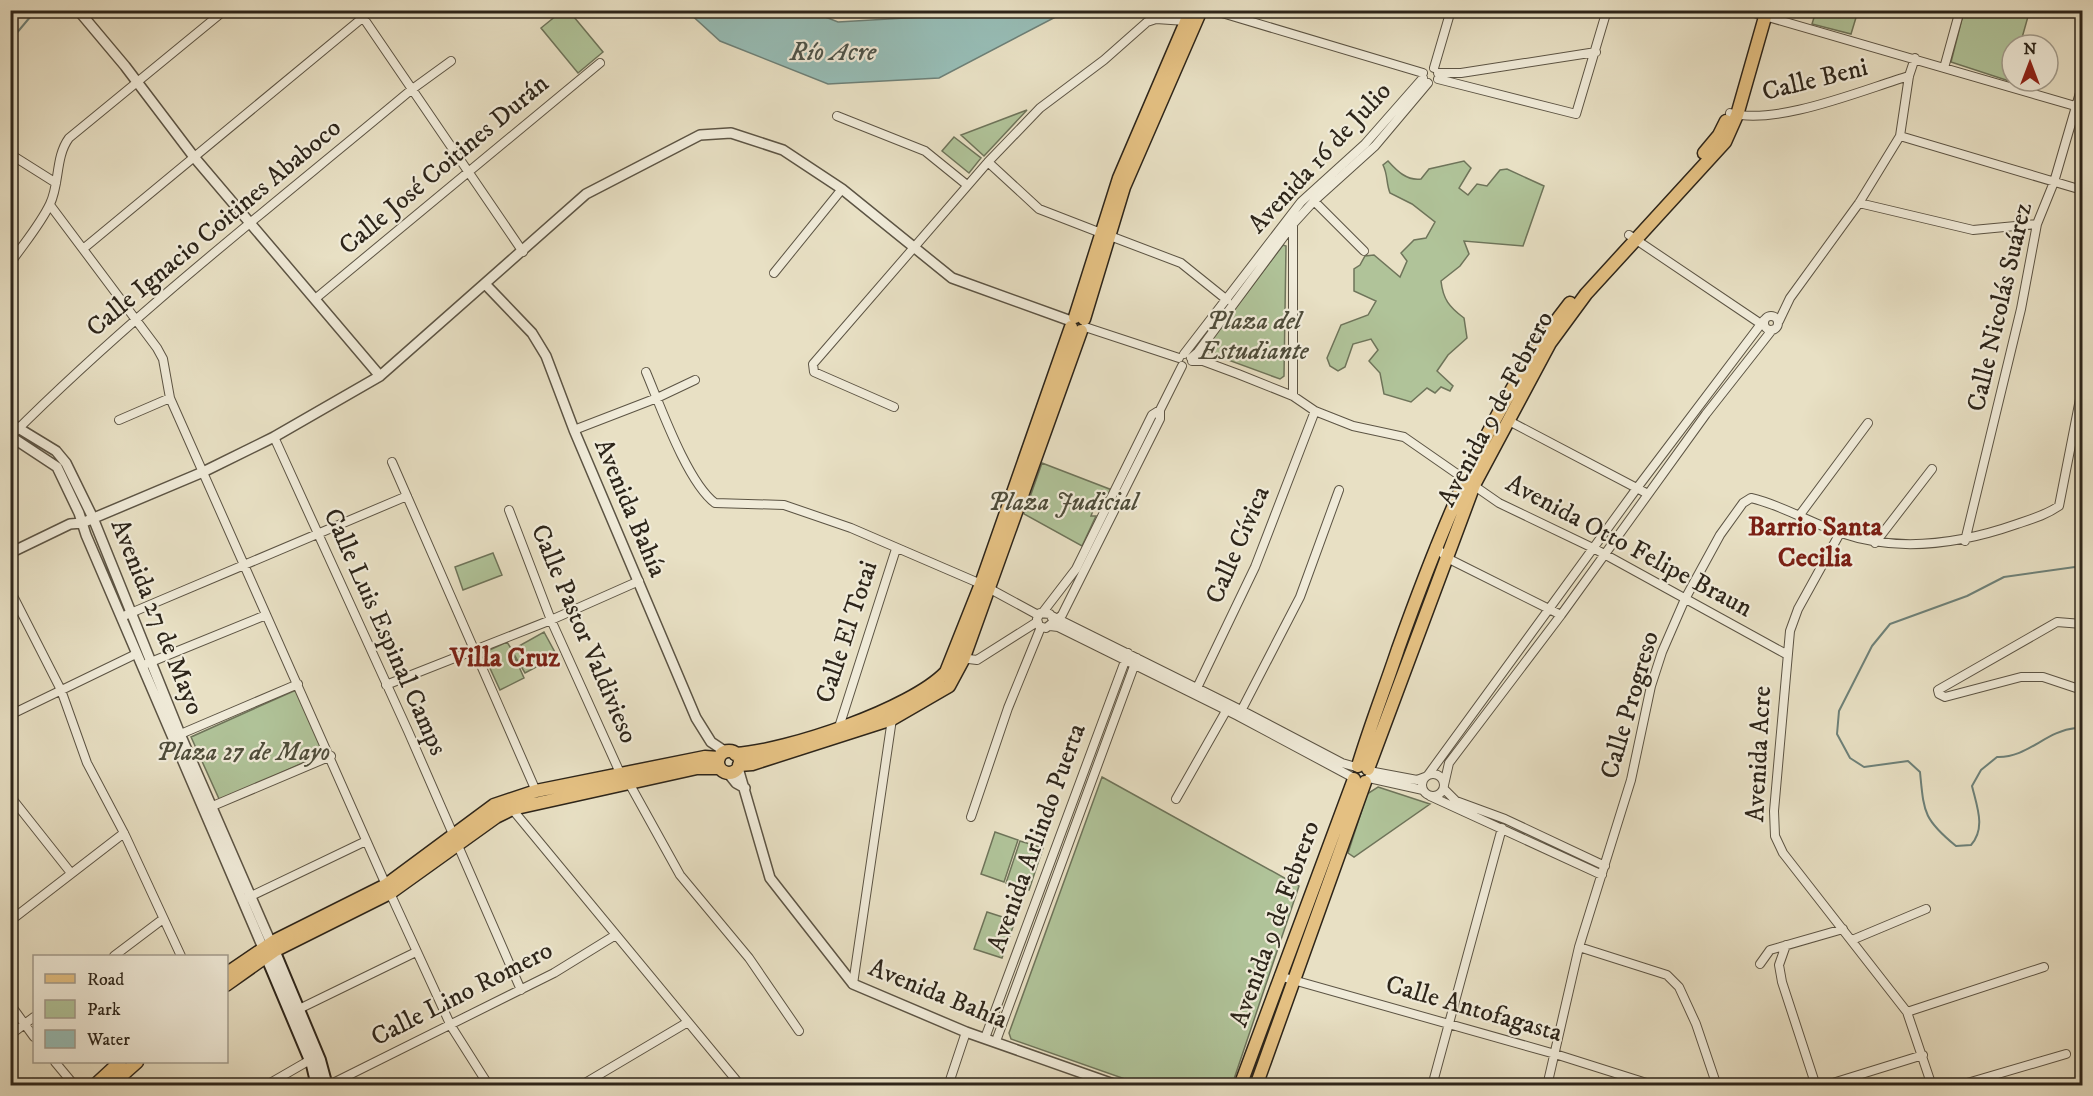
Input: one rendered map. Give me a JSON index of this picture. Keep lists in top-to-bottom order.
{
  "streets": {
    "main road": ["Avenida 9 de Febrero", "Avenida 27 de Mayo"],
    "street": [
      "Calle Beni",
      "Avenida 16 de Julio",
      "Calle José Coitines Durán",
      "Calle Ignacio Coitines Ababoco",
      "Calle Nicolás Suárez",
      "Avenida Bahía",
      "Calle Cívica",
      "Avenida Otto Felipe Braun",
      "Calle Luis Espinal Camps",
      "Calle El Totai",
      "Calle Pastor Valdivieso",
      "Calle Progreso",
      "Avenida Acre",
      "Avenida Arlindo Puerta",
      "Calle Lino Romero",
      "Calle Antofagasta"
    ]
  },
  "crossings": [
    ["Calle Beni", "Avenida 9 de Febrero"],
    ["Avenida 16 de Julio", "Avenida Otto Felipe Braun"],
    ["Calle Ignacio Coitines Ababoco", "Avenida 27 de Mayo"],
    ["Calle Nicolás Suárez", "Calle Progreso"],
    ["Avenida 9 de Febrero", "Avenida Otto Felipe Braun"],
    ["Avenida 9 de Febrero", "Calle Antofagasta"],
    ["Avenida Bahía", "Avenida Otto Felipe Braun"],
    ["Avenida Bahía", "Avenida Arlindo Puerta"],
    ["Calle Cívica", "Avenida Otto Felipe Braun"],
    ["Avenida Otto Felipe Braun", "Avenida 27 de Mayo"],
    ["Avenida Otto Felipe Braun", "Calle Luis Espinal Camps"],
    ["Avenida Otto Felipe Braun", "Calle Progreso"],
    ["Avenida Otto Felipe Braun", "Avenida Acre"],
    ["Avenida 27 de Mayo", "Calle Lino Romero"],
    ["Calle Luis Espinal Camps", "Calle Lino Romero"],
    ["Calle Progreso", "Avenida Acre"],
    ["Calle Progreso", "Calle Antofagasta"]
  ],
  "districts": ["Barrio Santa Cecilia", "Villa Cruz"],
  "water": ["Río Acre"],
  "parks": ["Plaza del Estudiante", "Plaza Judicial", "Plaza 27 de Mayo"],
  "legend": ["Road", "Park", "Water"],
  "north": "top"
}
